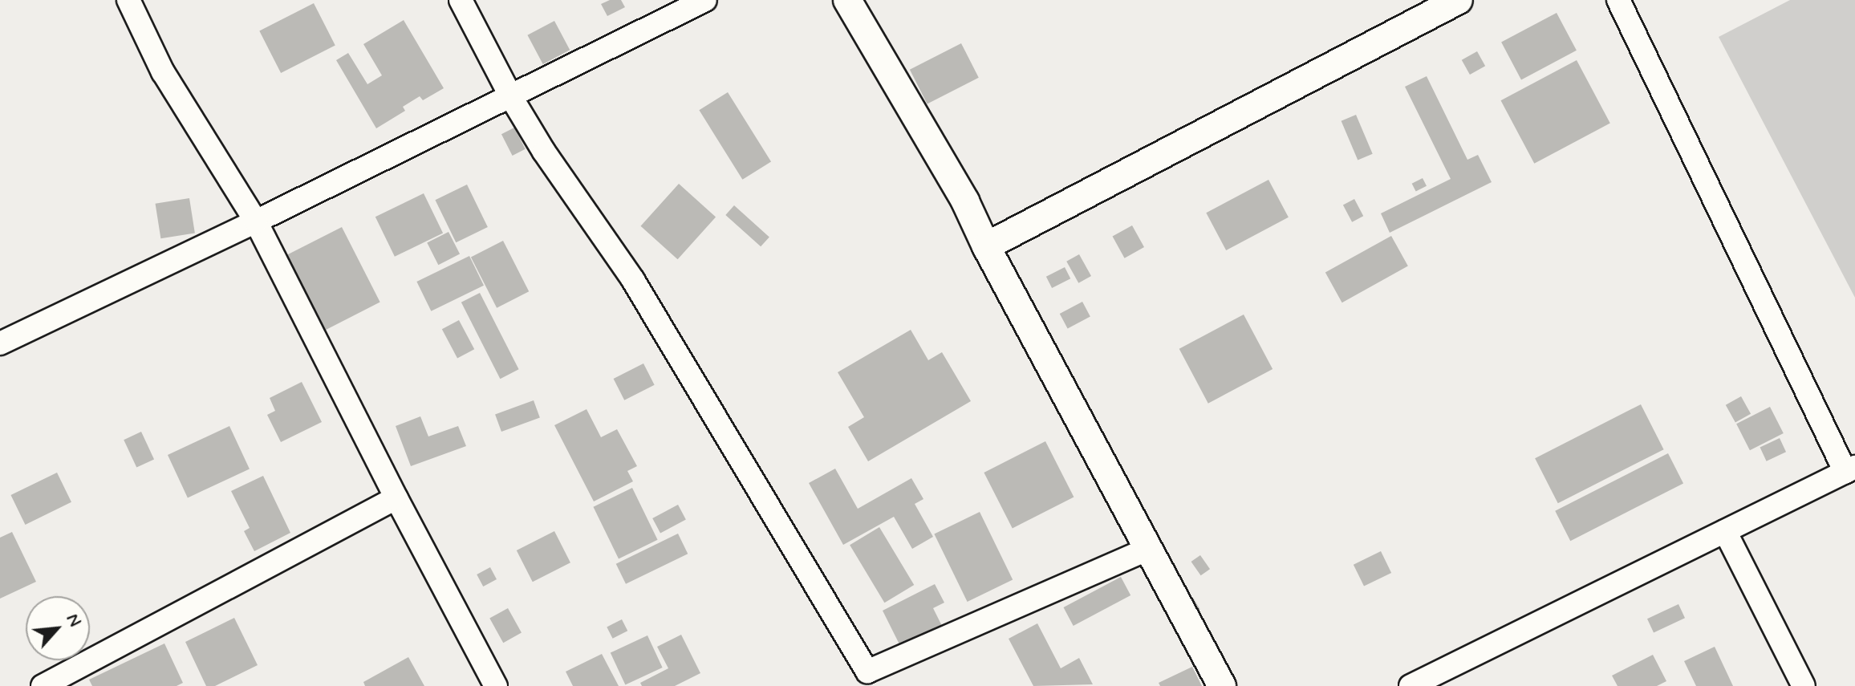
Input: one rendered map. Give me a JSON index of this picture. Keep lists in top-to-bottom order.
{
  "north": "top right"
}
